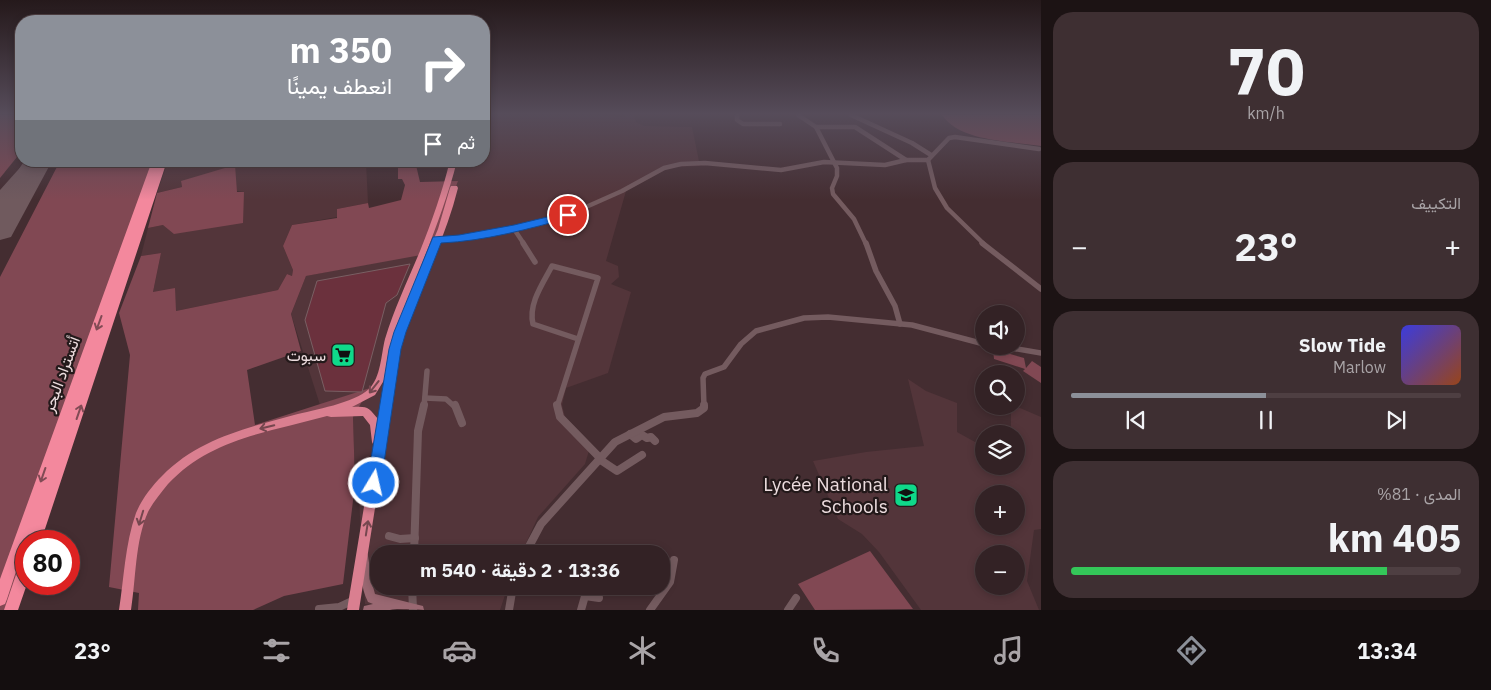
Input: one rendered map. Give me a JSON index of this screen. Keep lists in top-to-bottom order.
{
  "streets": {
    "highway": ["أتستراد البحر"]
  },
  "places": {
    "supermarket": ["سبوت"],
    "school or university": ["Lycée National Schools"]
  },
  "page": {
    "tile": [
      ["70", "km/h"],
      "التكييف",
      ["المدى · 81%", "405 km"]
    ],
    "turn": ["350 m", "انعطف يمينًا"],
    "then": "ثم",
    "heat": ["−", "23°", "+"],
    "map_buttons": ["+", "−"],
    "song": ["Slow Tide", "Marlow"],
    "limit": "80",
    "trip": "13:36 · 2 دقيقة · 540 m",
    "tabs": ["13:34", "23°"]
  }
}
